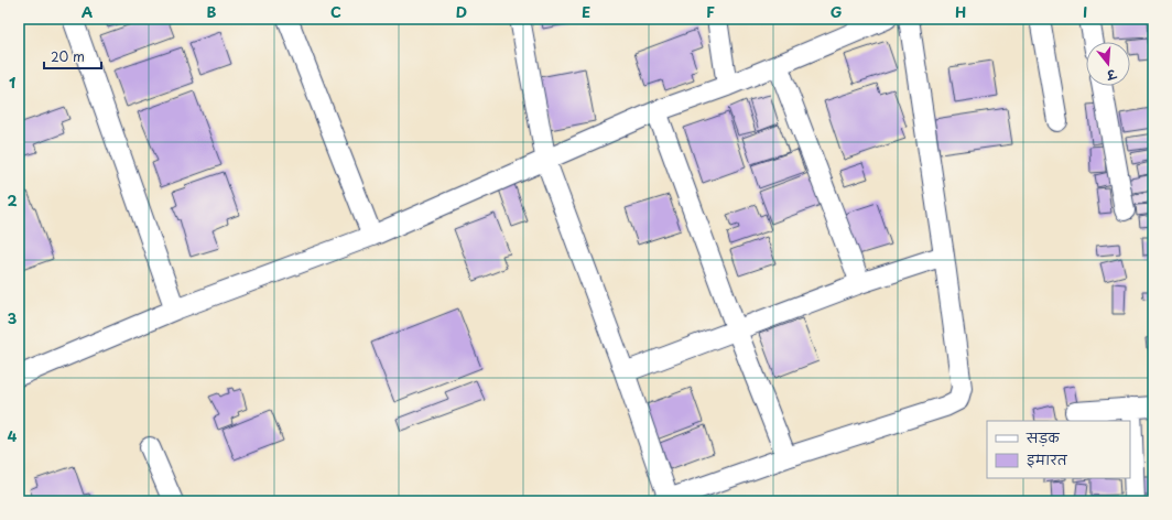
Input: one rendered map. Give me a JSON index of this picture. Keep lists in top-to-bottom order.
{
  "legend": ["सड़क", "इमारत"],
  "scale_bar": "20 m",
  "north": "bottom",
  "grid": {
    "columns": [
      "A",
      "B",
      "C",
      "D",
      "E",
      "F",
      "G",
      "H",
      "I"
    ],
    "rows": [
      "1",
      "2",
      "3",
      "4"
    ]
  }
}
